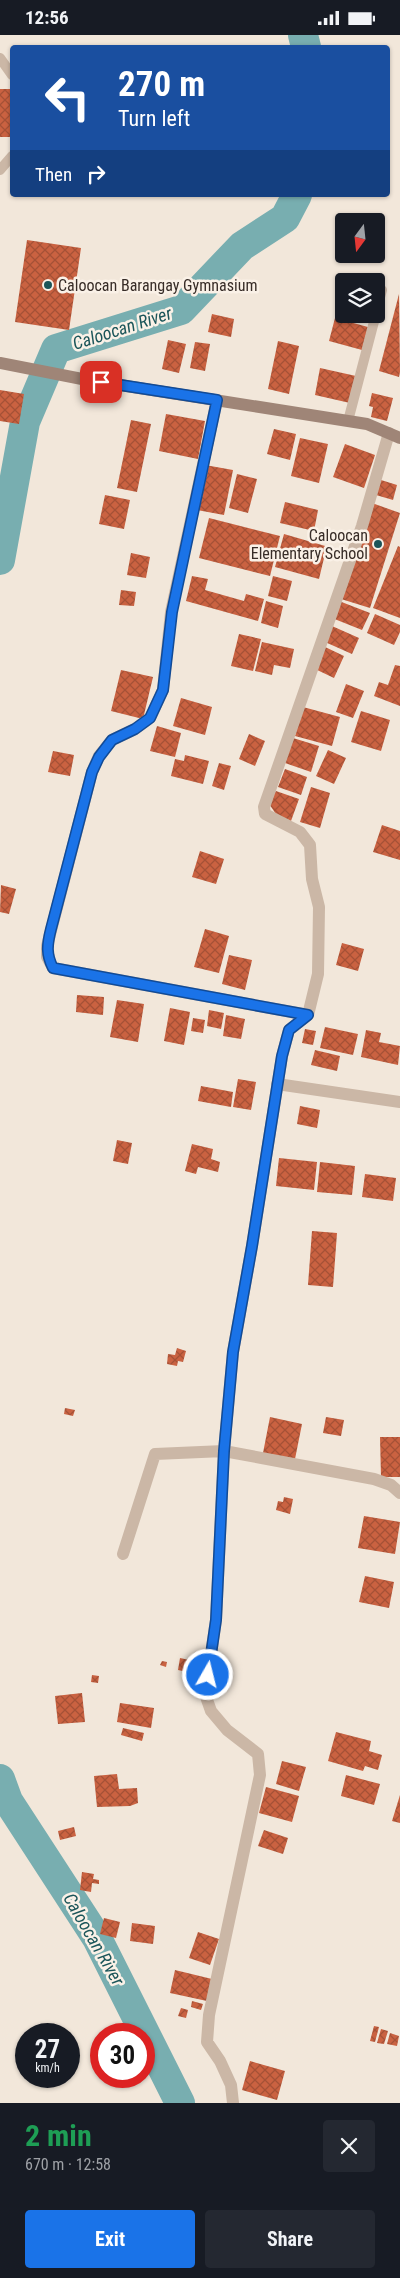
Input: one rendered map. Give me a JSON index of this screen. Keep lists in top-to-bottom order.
{
  "water": ["Caloocan River"],
  "places": ["Caloocan Barangay Gymnasium", "Caloocan Elementary School"],
  "north": "bottom",
  "page": {
    "status": "12:56",
    "turn": ["270 m", "Turn left"],
    "then": "Then",
    "speed": "27 km/h",
    "limit": "30",
    "heading": ["2 min", "670 m · 12:58"],
    "buttons": ["Exit", "Share"]
  }
}
